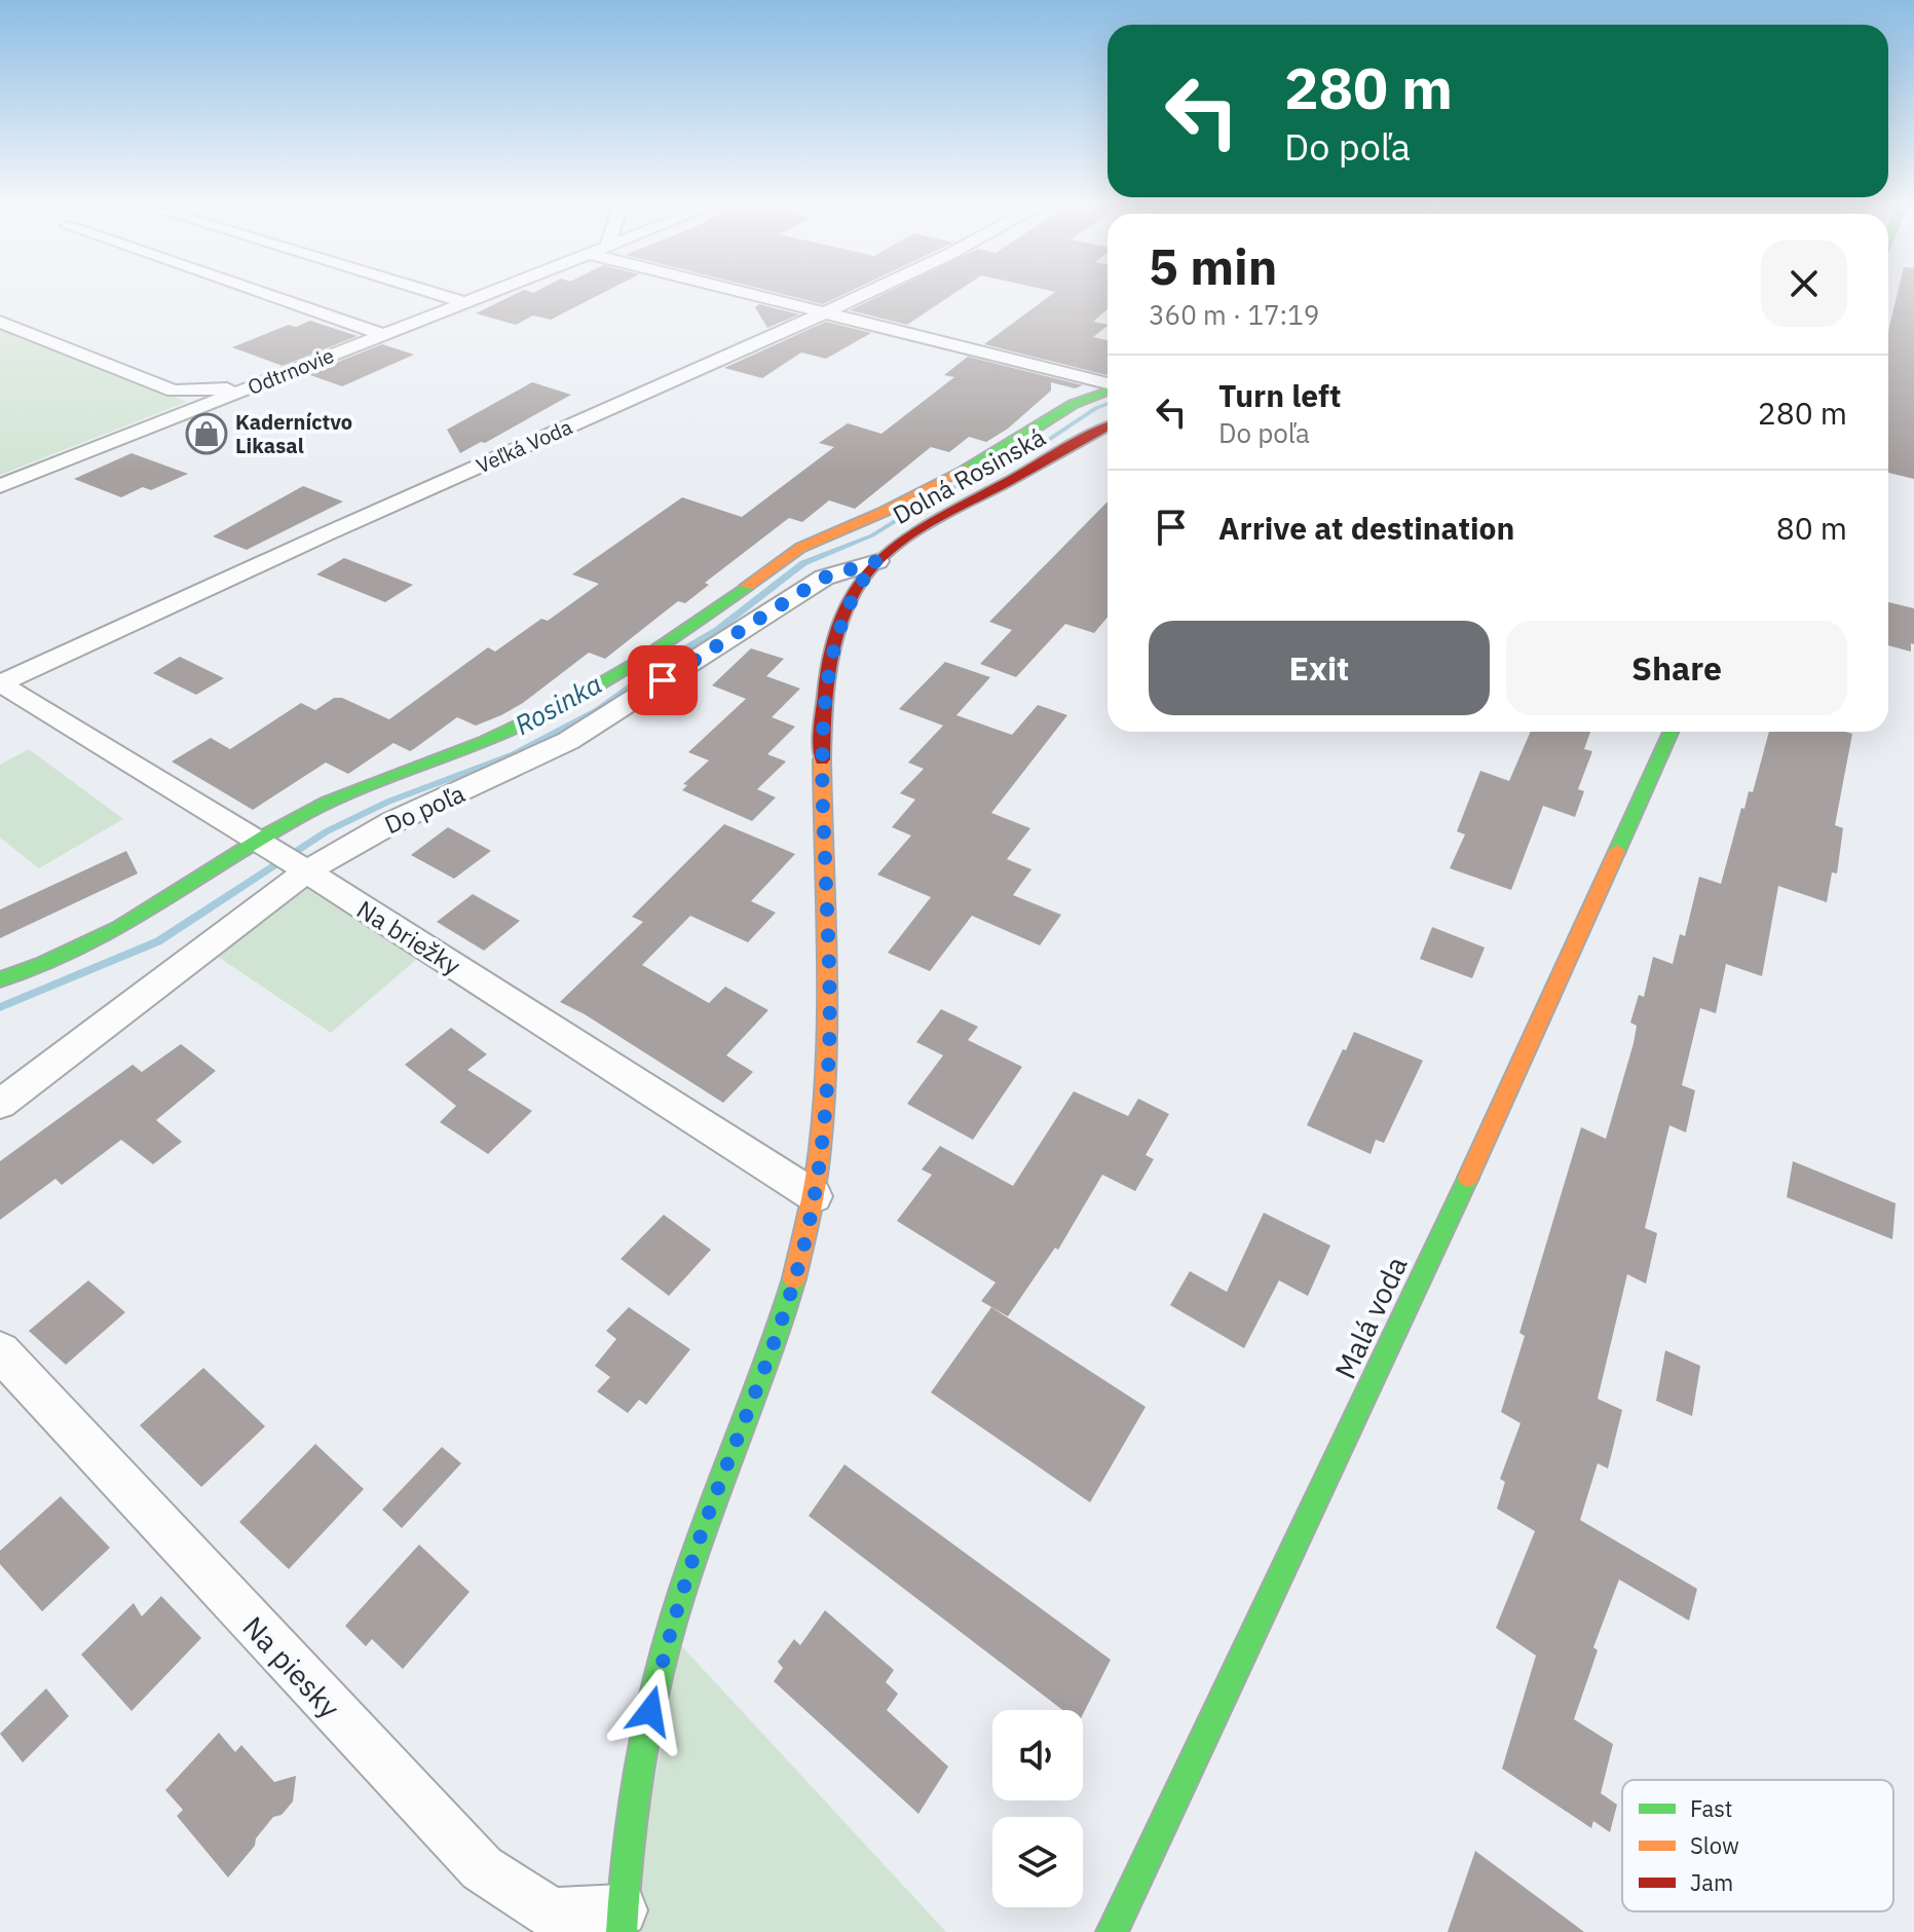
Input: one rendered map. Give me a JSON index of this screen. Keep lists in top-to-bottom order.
{
  "streets": {
    "street": [
      "Odtrnovie",
      "Veľká Voda",
      "Dolná Rosinská",
      "Do poľa",
      "Na briežky",
      "Malá voda",
      "Na piesky"
    ]
  },
  "crossings": [
    ["Veľká Voda", "Na briežky"],
    ["Dolná Rosinská", "Do poľa"],
    ["Dolná Rosinská", "Na briežky"],
    ["Dolná Rosinská", "Na piesky"],
    ["Do poľa", "Na briežky"]
  ],
  "water": ["Rosinka"],
  "places": {
    "shop": ["Kaderníctvo Likasal"]
  },
  "legend": ["Fast", "Slow", "Jam"],
  "page": {
    "turn": ["280 m", "Do poľa"],
    "heading": ["5 min", "360 m · 17:19"],
    "list": [
      {
        "name": "Turn left",
        "note": "Do poľa",
        "value": "280 m"
      },
      {
        "name": "Arrive at destination",
        "value": "80 m"
      }
    ],
    "buttons": ["Exit", "Share"]
  }
}
